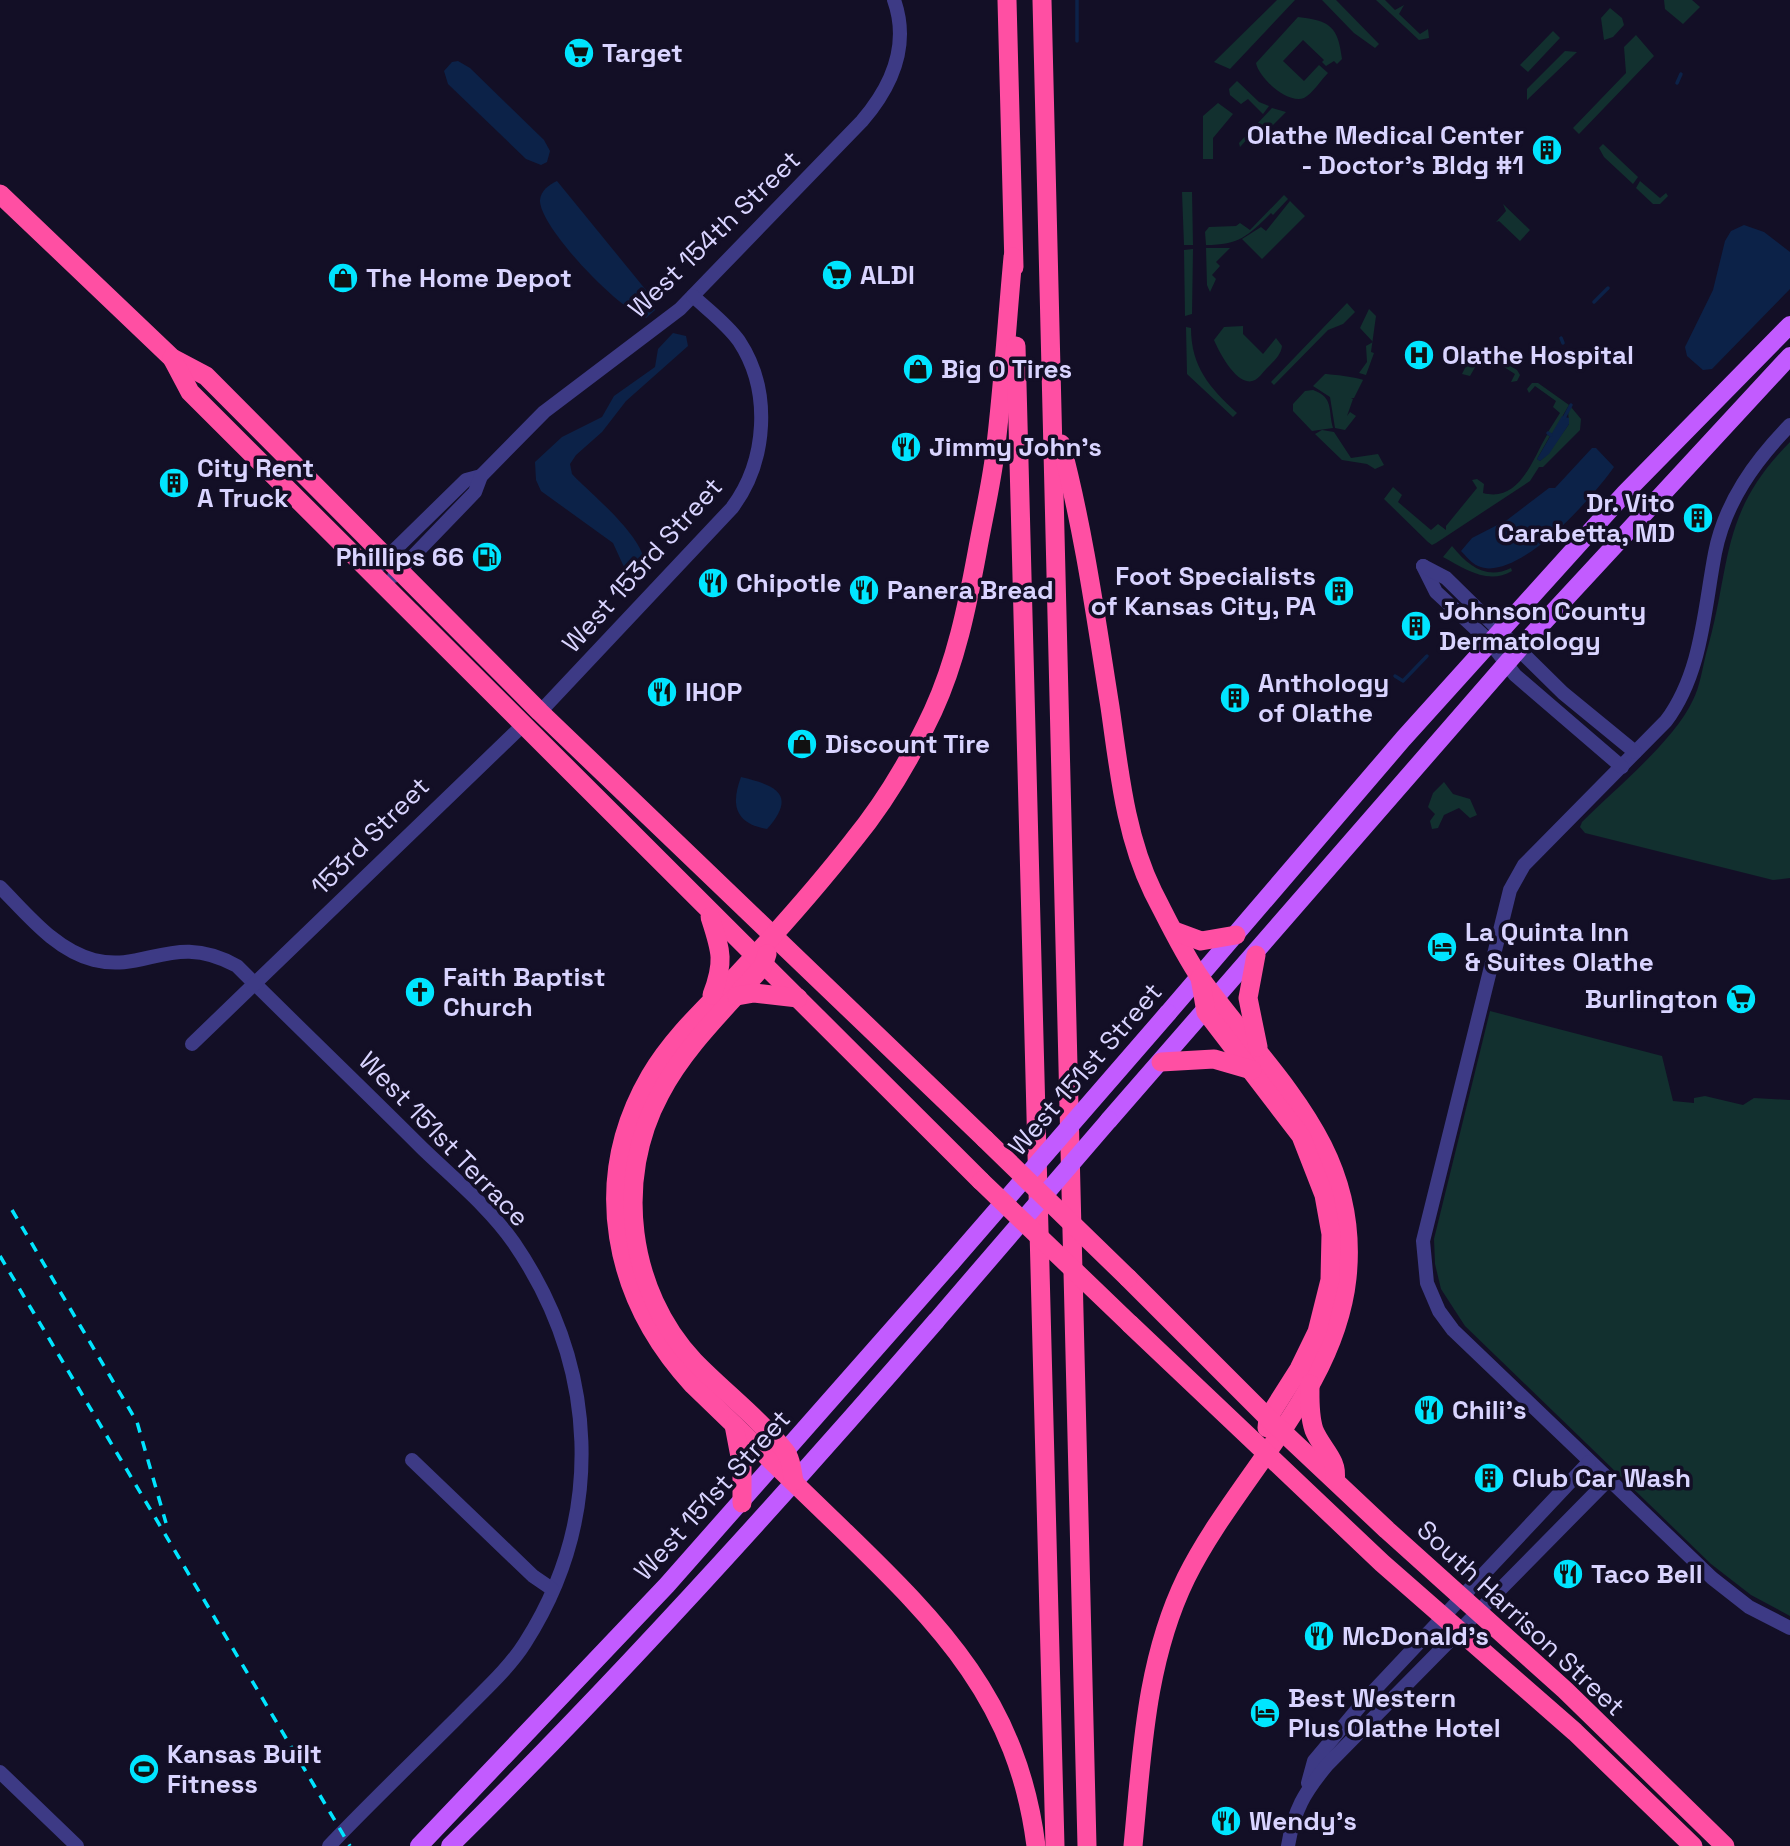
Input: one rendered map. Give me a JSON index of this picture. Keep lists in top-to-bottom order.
{
  "streets": {
    "highway": ["South Harrison Street"],
    "main road": ["West 151st Street"],
    "street": [
      "West 154th Street",
      "West 153rd Street",
      "153rd Street",
      "West 151st Terrace"
    ]
  },
  "crossings": [
    ["West 154th Street", "West 153rd Street"],
    ["West 154th Street", "South Harrison Street"],
    ["West 153rd Street", "South Harrison Street"],
    ["153rd Street", "West 151st Terrace"],
    ["153rd Street", "South Harrison Street"]
  ],
  "places": {
    "supermarket": ["Target", "ALDI", "Burlington"],
    "building": [
      "Olathe Medical Center - Doctor's Bldg #1",
      "City Rent A Truck",
      "Dr. Vito Carabetta, MD",
      "Foot Specialists of Kansas City, PA",
      "Johnson County Dermatology",
      "Anthology of Olathe",
      "Club Car Wash"
    ],
    "shop": ["The Home Depot", "Big O Tires", "Discount Tire"],
    "hospital": ["Olathe Hospital"],
    "restaurant": [
      "Jimmy John's",
      "Chipotle",
      "Panera Bread",
      "IHOP",
      "Chili's",
      "Taco Bell",
      "McDonald's",
      "Wendy's"
    ],
    "fuel station": ["Phillips 66"],
    "hotel": ["La Quinta Inn & Suites Olathe", "Best Western Plus Olathe Hotel"],
    "church": ["Faith Baptist Church"],
    "sports": ["Kansas Built Fitness"]
  }
}
